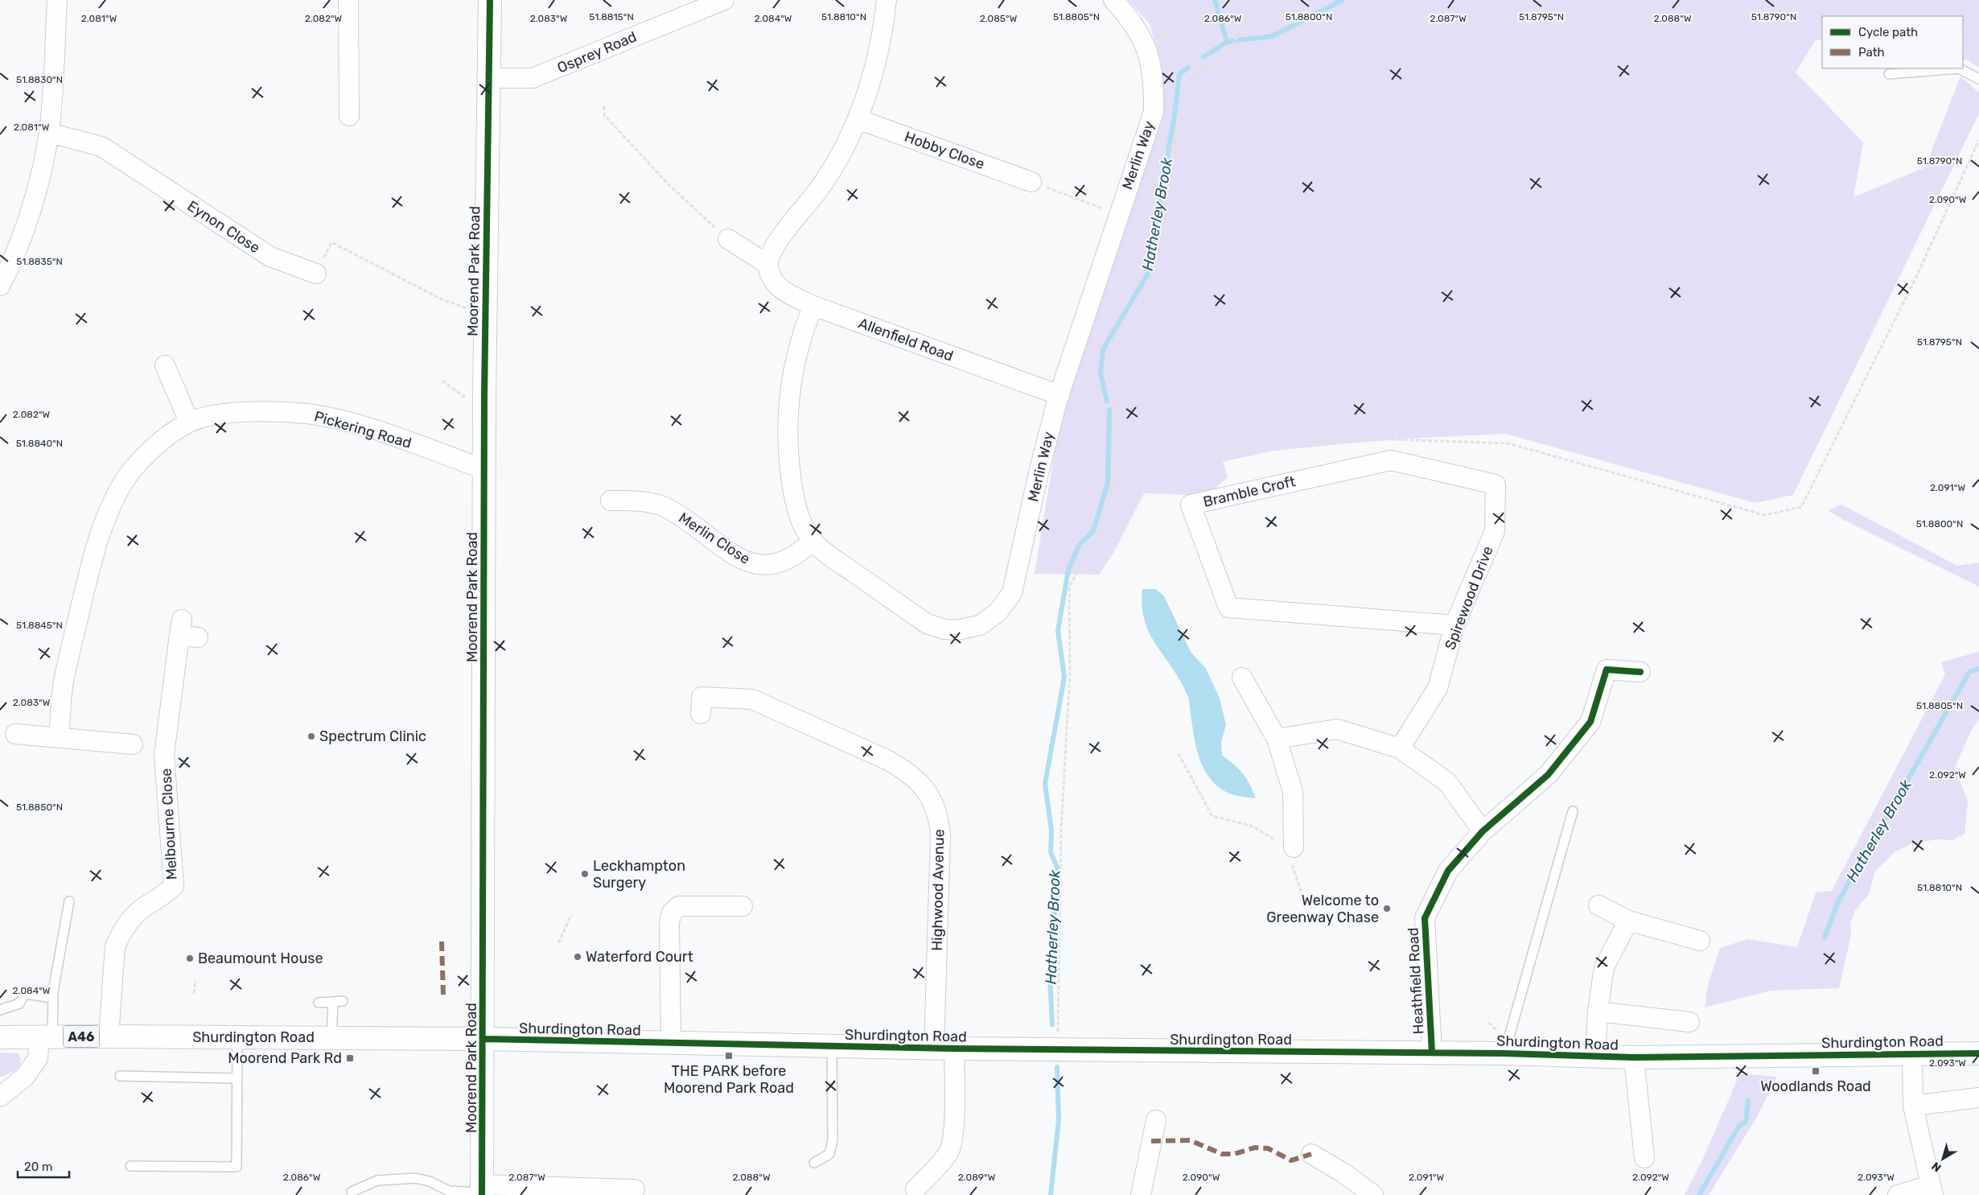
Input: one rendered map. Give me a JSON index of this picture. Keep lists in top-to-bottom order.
{
  "streets": {
    "main road": ["Moorend Park Road", "Shurdington Road", "A46"],
    "street": [
      "Osprey Road",
      "Hobby Close",
      "Merlin Way",
      "Eynon Close",
      "Allenfield Road",
      "Pickering Road",
      "Bramble Croft",
      "Merlin Close",
      "Spirewood Drive",
      "Melbourne Close",
      "Highwood Avenue",
      "Heathfield Road"
    ]
  },
  "crossings": [
    ["Osprey Road", "Moorend Park Road"],
    ["Merlin Way", "Allenfield Road"],
    ["Merlin Way", "Merlin Close"],
    ["Moorend Park Road", "Pickering Road"],
    ["Moorend Park Road", "Shurdington Road"],
    ["Bramble Croft", "Spirewood Drive"],
    ["Melbourne Close", "Shurdington Road"],
    ["Highwood Avenue", "Shurdington Road"],
    ["Heathfield Road", "Shurdington Road"]
  ],
  "water": ["Hatherley Brook"],
  "places": {
    "other": [
      "Spectrum Clinic",
      "Leckhampton Surgery",
      "Welcome to Greenway Chase",
      "Waterford Court",
      "Beaumount House"
    ],
    "transit": ["THE PARK before Moorend Park Road", "Moorend Park Rd", "Woodlands Road"]
  },
  "legend": ["Cycle path", "Path"],
  "scale_bar": "20 m",
  "north": "bottom left",
  "coordinates": [
    "51.8815°N",
    "51.8800°N",
    "51.8795°N",
    "51.8810°N",
    "51.8805°N",
    "51.8790°N",
    "2.083°W",
    "2.081°W",
    "2.082°W",
    "2.084°W",
    "2.085°W",
    "2.086°W",
    "2.087°W",
    "2.088°W",
    "51.8830°N",
    "2.090°W",
    "51.8835°N",
    "51.8840°N",
    "2.091°W",
    "51.8845°N",
    "2.092°W",
    "51.8850°N",
    "2.093°W",
    "2.089°W"
  ]
}
